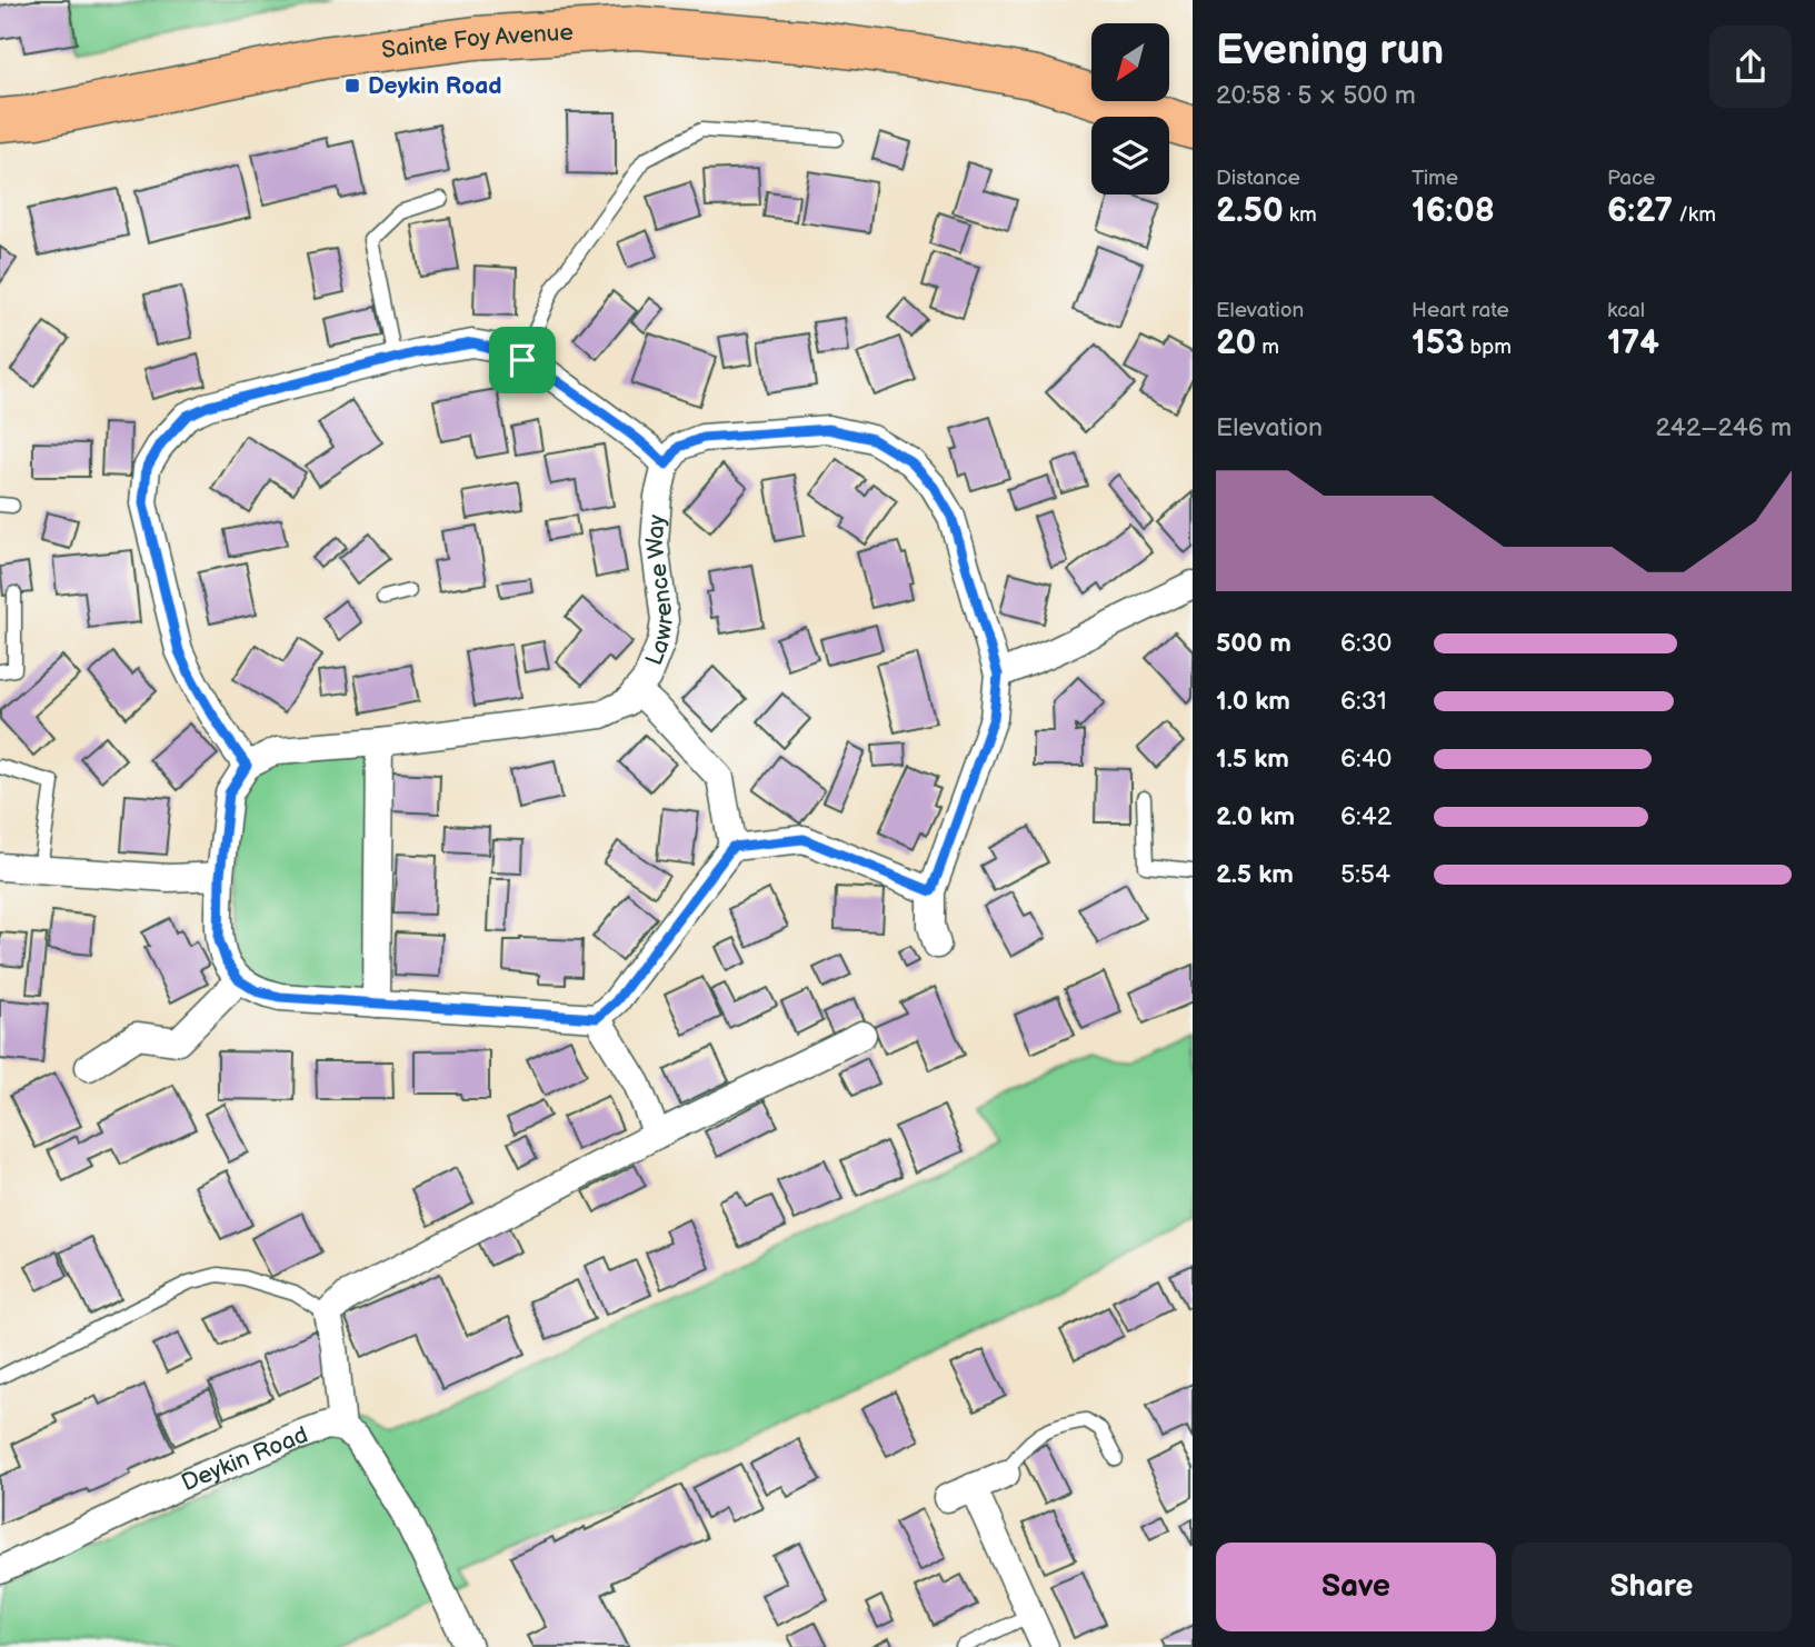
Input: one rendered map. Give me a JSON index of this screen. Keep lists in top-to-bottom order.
{
  "streets": {
    "highway": ["Sainte Foy Avenue"],
    "street": ["Lawrence Way", "Deykin Road"]
  },
  "places": {
    "transit": ["Deykin Road"]
  },
  "north": "bottom left",
  "page": {
    "heading": ["Evening run", "20:58 · 5 × 500 m"],
    "stats": [
      ["Distance", "2.50 km"],
      ["Time", "16:08"],
      ["Pace", "6:27 /km"],
      ["Elevation", "20 m"],
      ["Heart rate", "153 bpm"],
      ["kcal", "174"]
    ],
    "chart": ["Elevation", "242–246 m"],
    "list": [
      {
        "name": "500 m",
        "note": "6:30"
      },
      {
        "name": "1.0 km",
        "note": "6:31"
      },
      {
        "name": "1.5 km",
        "note": "6:40"
      },
      {
        "name": "2.0 km",
        "note": "6:42"
      },
      {
        "name": "2.5 km",
        "note": "5:54"
      }
    ],
    "buttons": ["Save", "Share"]
  }
}
